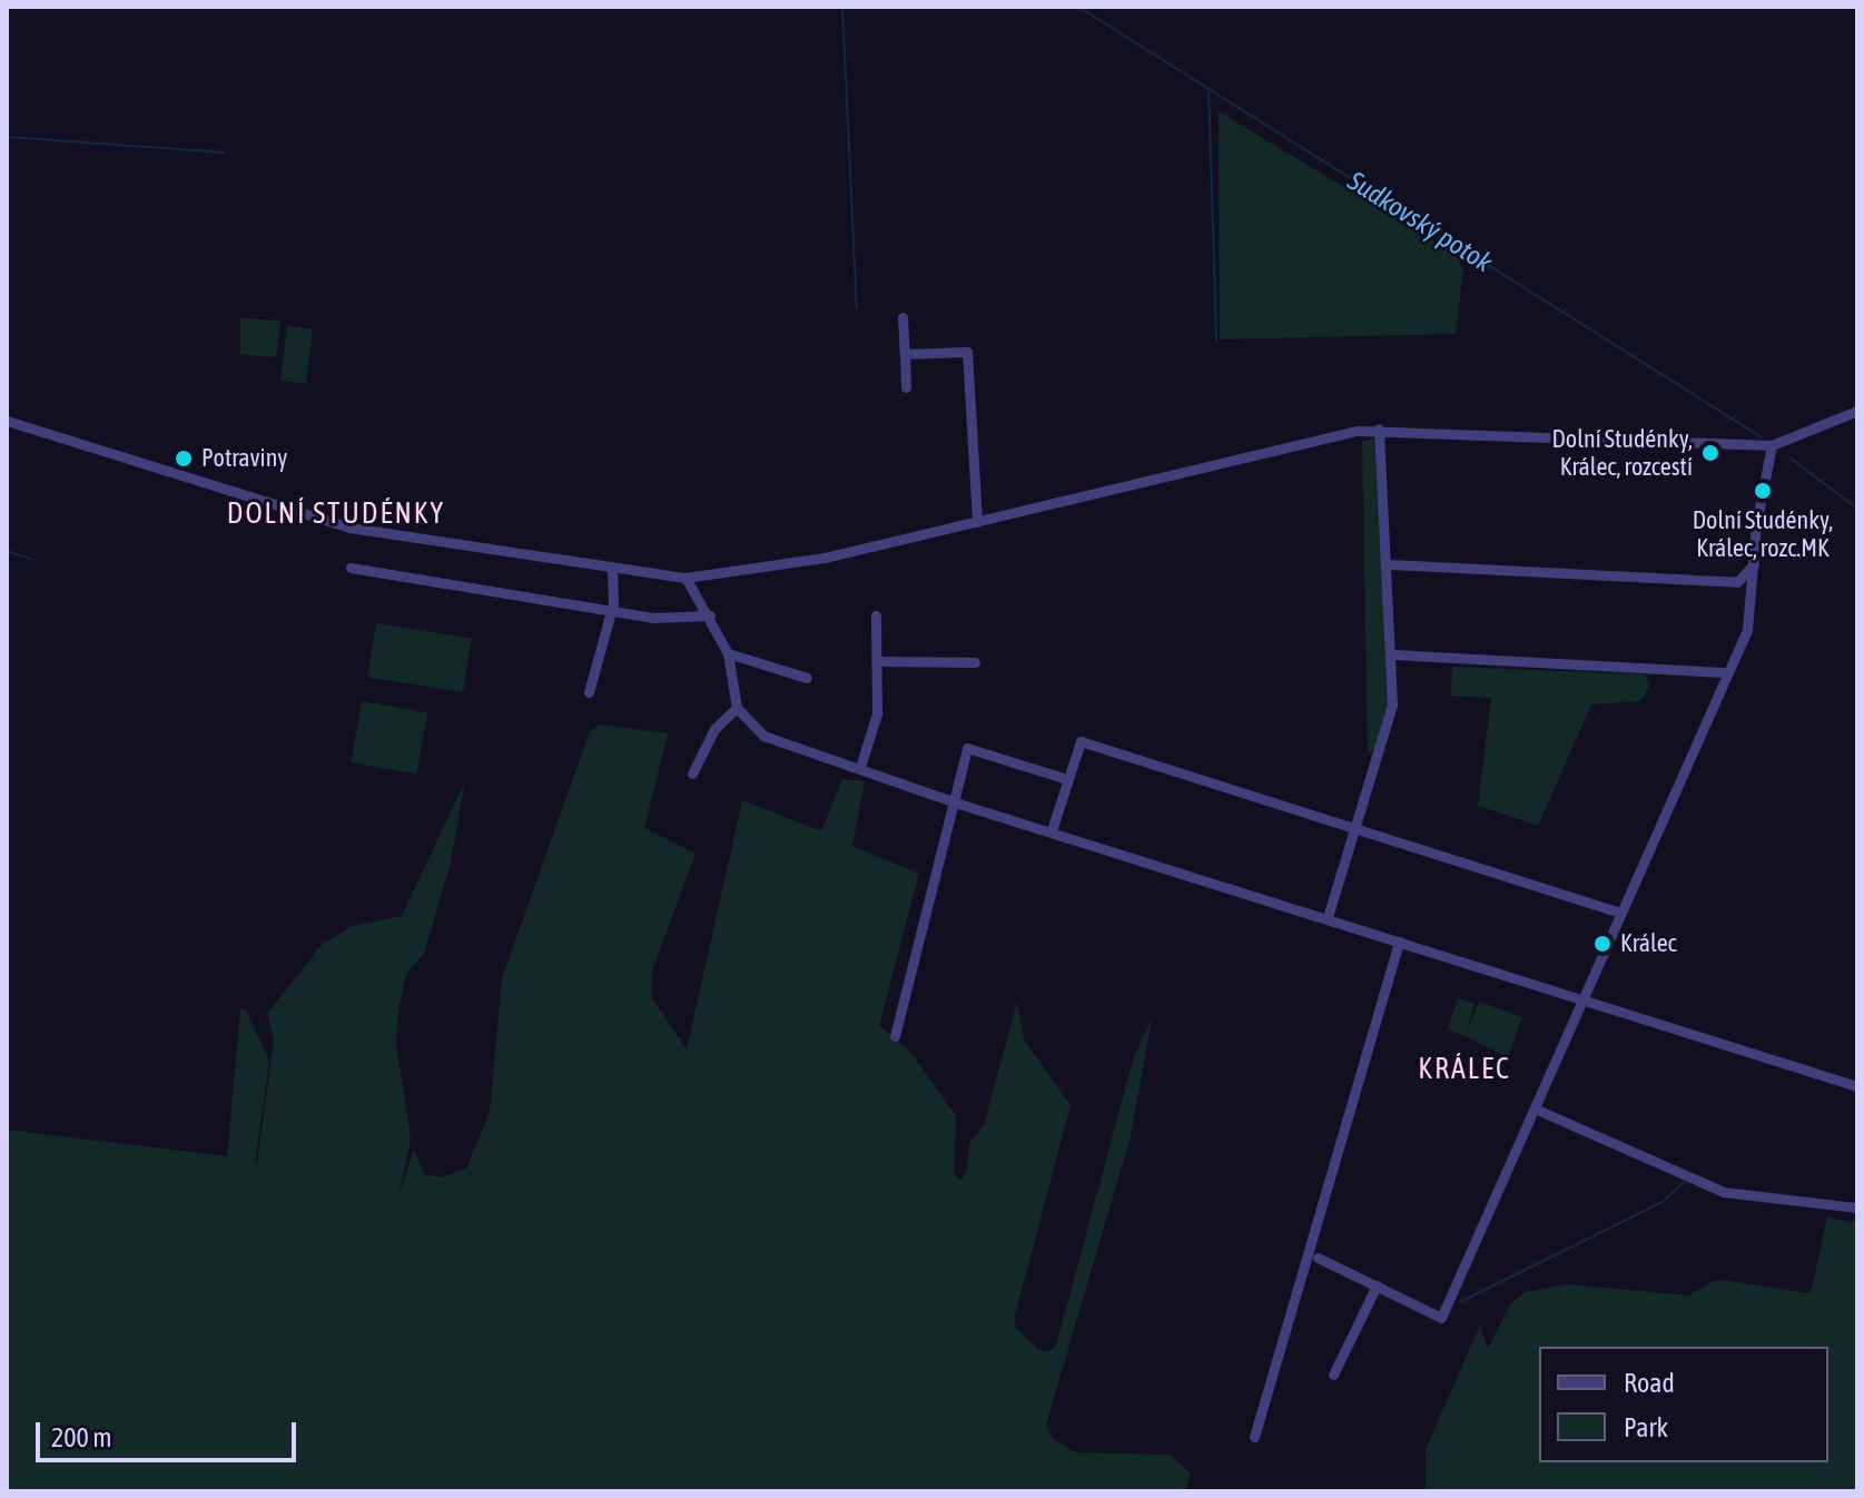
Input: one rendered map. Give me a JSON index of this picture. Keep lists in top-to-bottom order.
{
  "districts": ["DOLNÍ STUDÉNKY", "KRÁLEC"],
  "water": ["Sudkovský potok"],
  "places": [
    "Dolní Studénky, Králec, rozcestí",
    "Potraviny",
    "Dolní Studénky, Králec, rozc.MK",
    "Králec"
  ],
  "legend": ["Road", "Park"],
  "scale_bar": "200 m"
}
